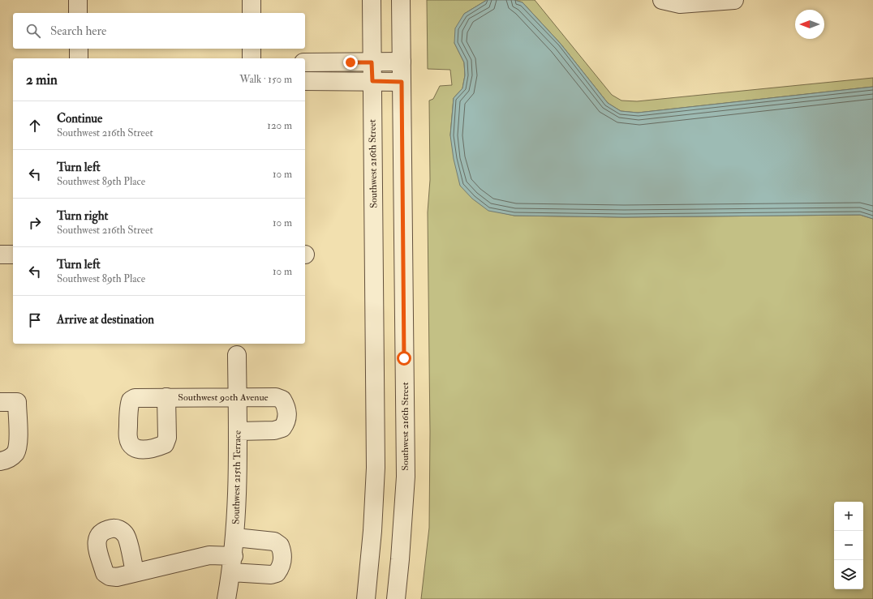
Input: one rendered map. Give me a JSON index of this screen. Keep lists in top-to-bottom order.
{
  "streets": {
    "street": ["Southwest 216th Street", "Southwest 90th Avenue", "Southwest 215th Terrace"]
  },
  "crossings": [
    ["Southwest 90th Avenue", "Southwest 215th Terrace"]
  ],
  "north": "left",
  "page": {
    "search": "Search here",
    "heading": ["2 min", "Walk · 150 m"],
    "list": [
      ["Continue", "Southwest 216th Street", "120 m"],
      ["Turn left", "Southwest 89th Place", "10 m"],
      ["Turn right", "Southwest 216th Street", "10 m"],
      ["Turn left", "Southwest 89th Place", "10 m"],
      "Arrive at destination"
    ],
    "map_buttons": ["+", "−"]
  }
}
